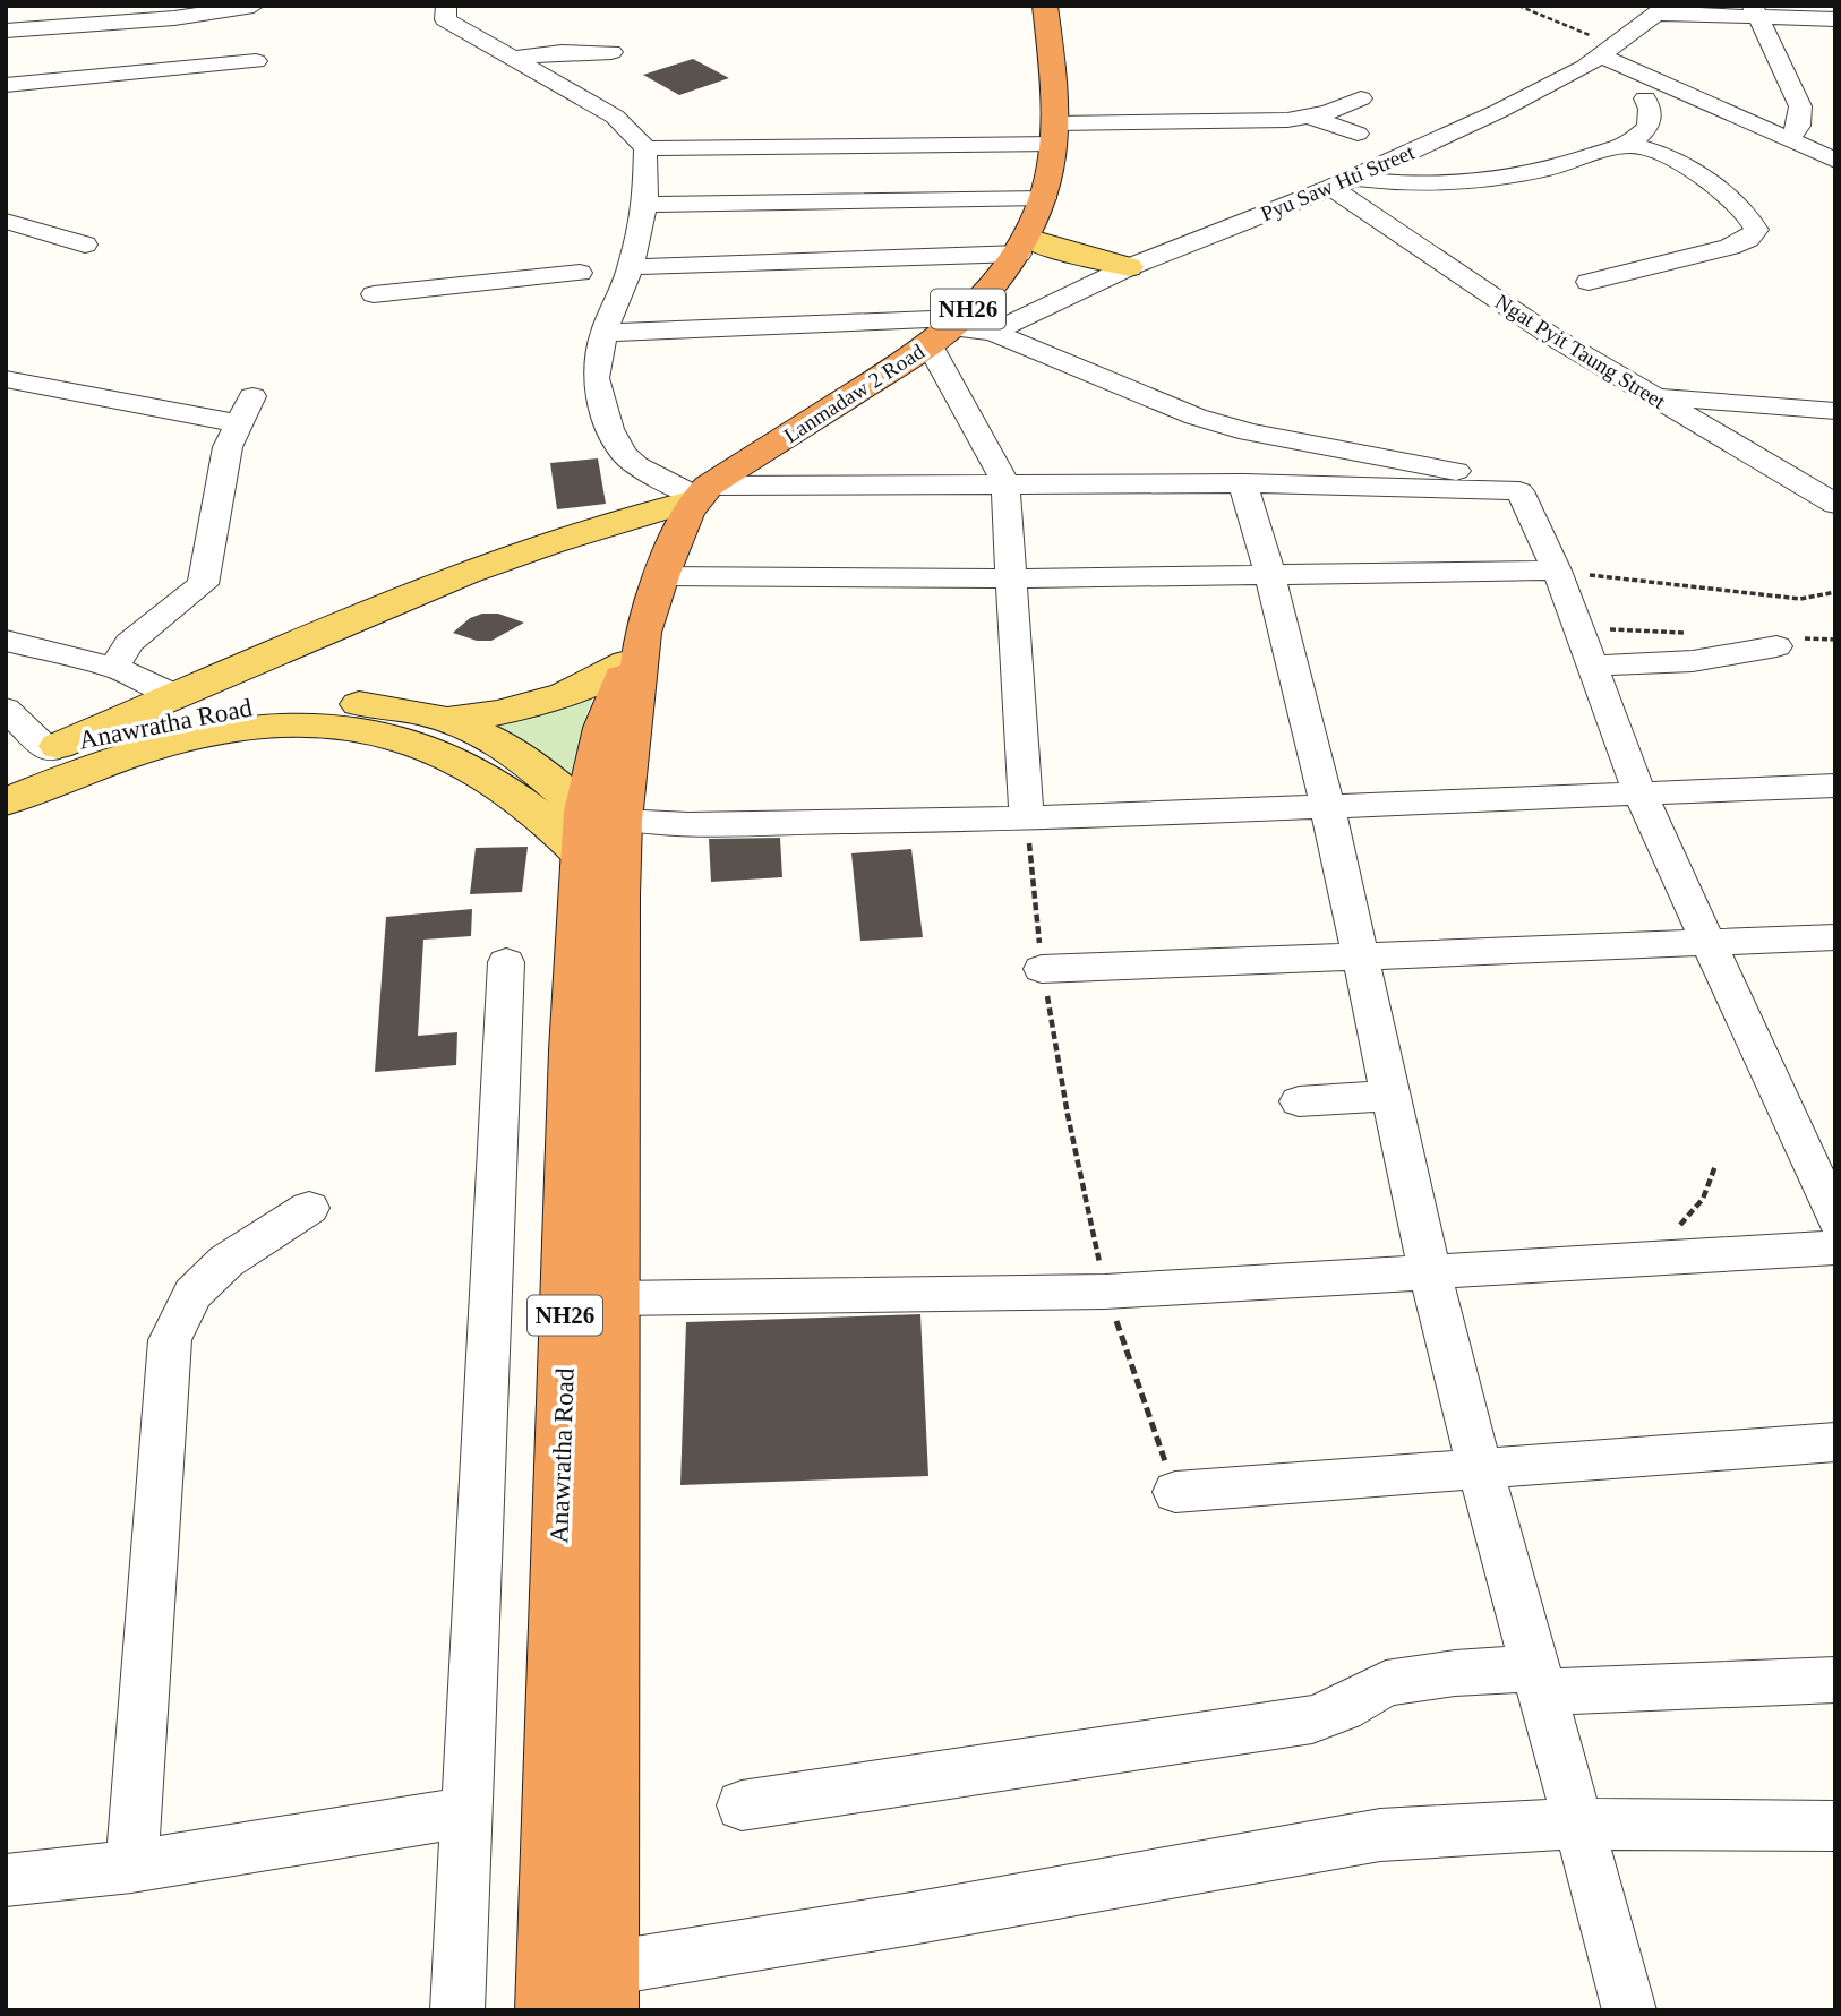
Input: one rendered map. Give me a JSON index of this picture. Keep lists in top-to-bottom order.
{
  "streets": {
    "highway": ["NH26", "Lanmadaw 2 Road", "Anawratha Road"],
    "street": ["Pyu Saw Hti Street", "Ngat Pyit Taung Street"]
  },
  "crossings": [
    ["Pyu Saw Hti Street", "Ngat Pyit Taung Street"],
    ["NH26", "Lanmadaw 2 Road"],
    ["NH26", "Anawratha Road"]
  ]
}
